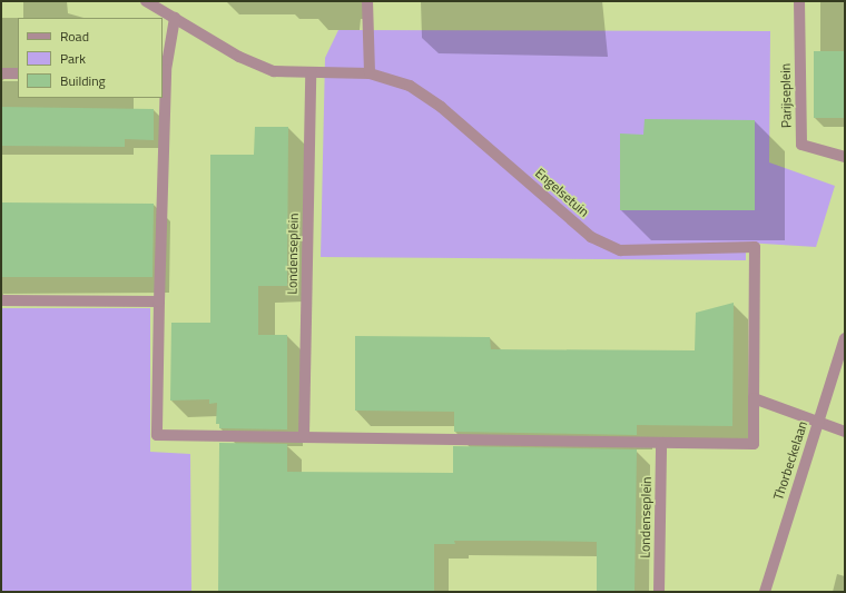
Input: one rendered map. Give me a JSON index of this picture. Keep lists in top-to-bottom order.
{
  "streets": {
    "street": [
      "Parijseplein",
      "Engelsetuin",
      "Londenseplein",
      "Thorbeckelaan"
    ]
  },
  "crossings": [
    ["Engelsetuin", "Londenseplein"]
  ],
  "legend": ["Road", "Park", "Building"]
}
